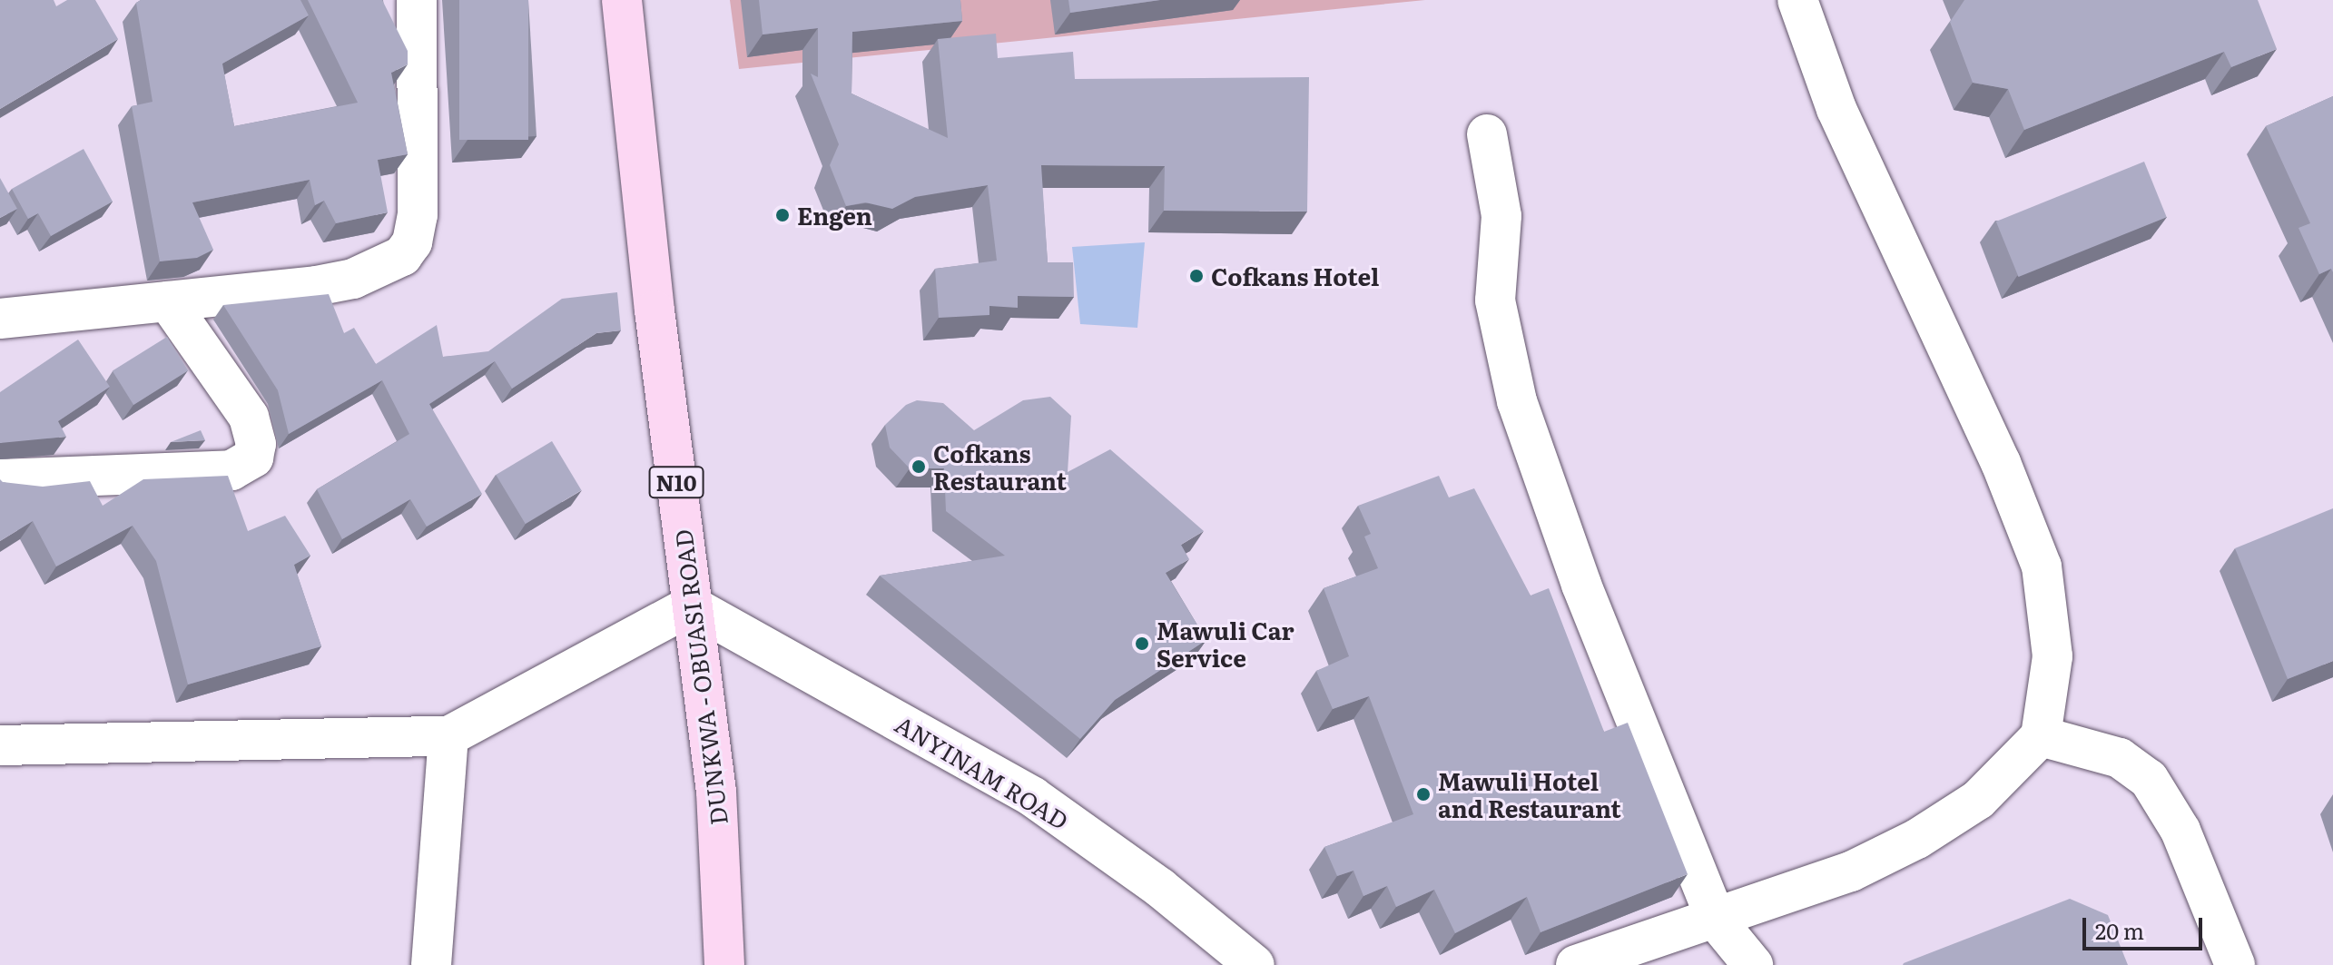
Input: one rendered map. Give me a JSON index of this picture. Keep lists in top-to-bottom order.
{
  "streets": {
    "main road": ["N10", "DUNKWA - OBUASI ROAD"],
    "street": ["ANYINAM ROAD"]
  },
  "crossings": [
    ["DUNKWA - OBUASI ROAD", "ANYINAM ROAD"]
  ],
  "places": [
    "Engen",
    "Cofkans Hotel",
    "Cofkans Restaurant",
    "Mawuli Car Service",
    "Mawuli Hotel and Restaurant"
  ],
  "scale_bar": "20 m"
}
